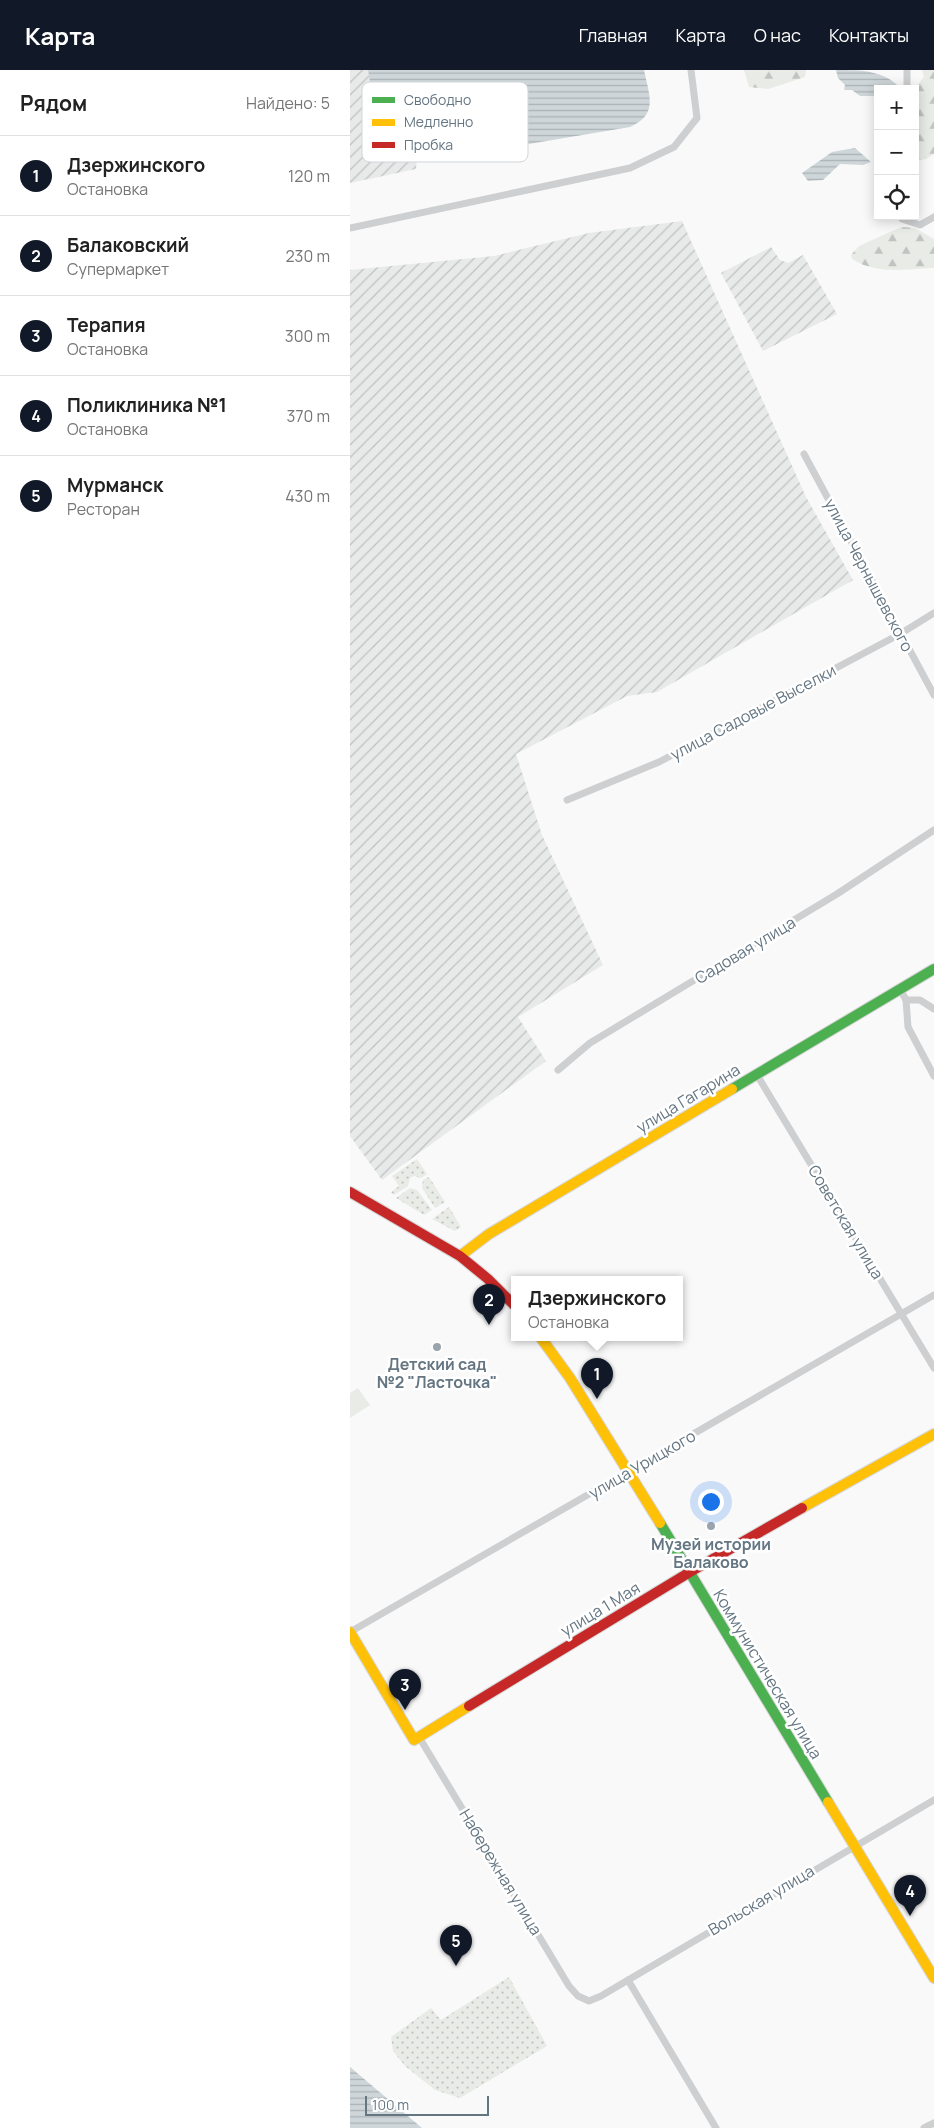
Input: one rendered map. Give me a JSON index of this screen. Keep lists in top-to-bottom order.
{
  "streets": {
    "main road": ["улица Гагарина", "улица 1 Мая", "Коммунистическая улица"],
    "street": [
      "улица Чернышевского",
      "улица Садовые Выселки",
      "Садовая улица",
      "Советская улица",
      "улица Урицкого",
      "Набережная улица",
      "Вольская улица"
    ]
  },
  "crossings": [
    ["улица Чернышевского", "улица Садовые Выселки"],
    ["улица Гагарина", "Советская улица"],
    ["Советская улица", "улица Урицкого"],
    ["улица Урицкого", "Коммунистическая улица"],
    ["улица 1 Мая", "Коммунистическая улица"],
    ["улица 1 Мая", "Набережная улица"],
    ["Коммунистическая улица", "Вольская улица"],
    ["Набережная улица", "Вольская улица"]
  ],
  "places": ["Детский сад №2 \"Ласточка\"", "Музей истории Балаково"],
  "legend": ["Свободно", "Медленно", "Пробка"],
  "scale_bar": "100 m",
  "page": {
    "header": "Карта",
    "nav": [
      "Главная",
      "Карта",
      "О нас",
      "Контакты"
    ],
    "heading": ["Рядом", "Найдено: 5"],
    "map_buttons": ["+", "−"],
    "list": [
      {
        "mark": "1",
        "name": "Дзержинского",
        "note": "Остановка",
        "value": "120 m"
      },
      {
        "mark": "2",
        "name": "Балаковский",
        "note": "Супермаркет",
        "value": "230 m"
      },
      {
        "mark": "3",
        "name": "Терапия",
        "note": "Остановка",
        "value": "300 m"
      },
      {
        "mark": "4",
        "name": "Поликлиника №1",
        "note": "Остановка",
        "value": "370 m"
      },
      {
        "mark": "5",
        "name": "Мурманск",
        "note": "Ресторан",
        "value": "430 m"
      }
    ],
    "popup": ["Дзержинского", "Остановка"],
    "pins": [
      "2",
      "1",
      "3",
      "4",
      "5"
    ],
    "scale": "100 m"
  }
}
